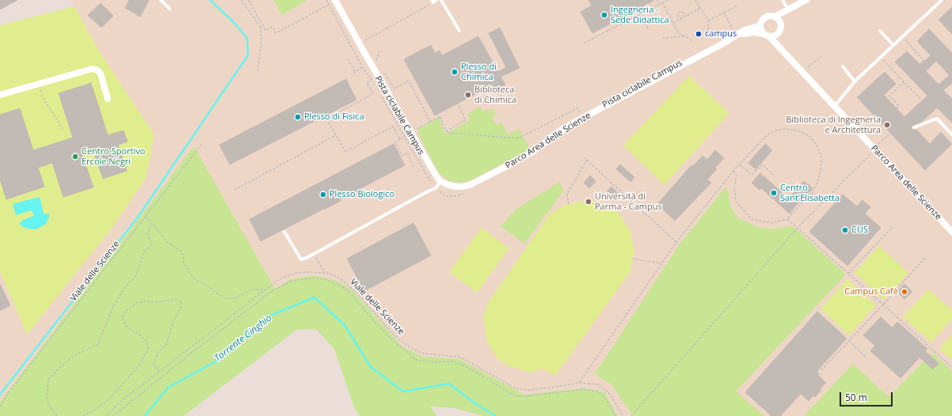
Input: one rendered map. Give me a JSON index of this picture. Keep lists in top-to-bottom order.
{
  "streets": {
    "street": ["Parco Area delle Scienze"],
    "path": ["Pista ciclabile Campus", "Viale delle Scienze"]
  },
  "water": ["Torrente Cinghio"],
  "places": [
    "Ingegneria - Sede Didattica",
    "campus",
    "Plesso di Chimica",
    "Biblioteca di Chimica",
    "Plesso di Fisica",
    "Biblioteca di Ingegneria e Architettura",
    "Centro Sportivo Ercole Negri",
    "Centro Sant'Elisabetta",
    "Plesso Biologico",
    "Università di Parma - Campus",
    "CUS",
    "Campus Cafè"
  ],
  "scale_bar": "50 m"
}
